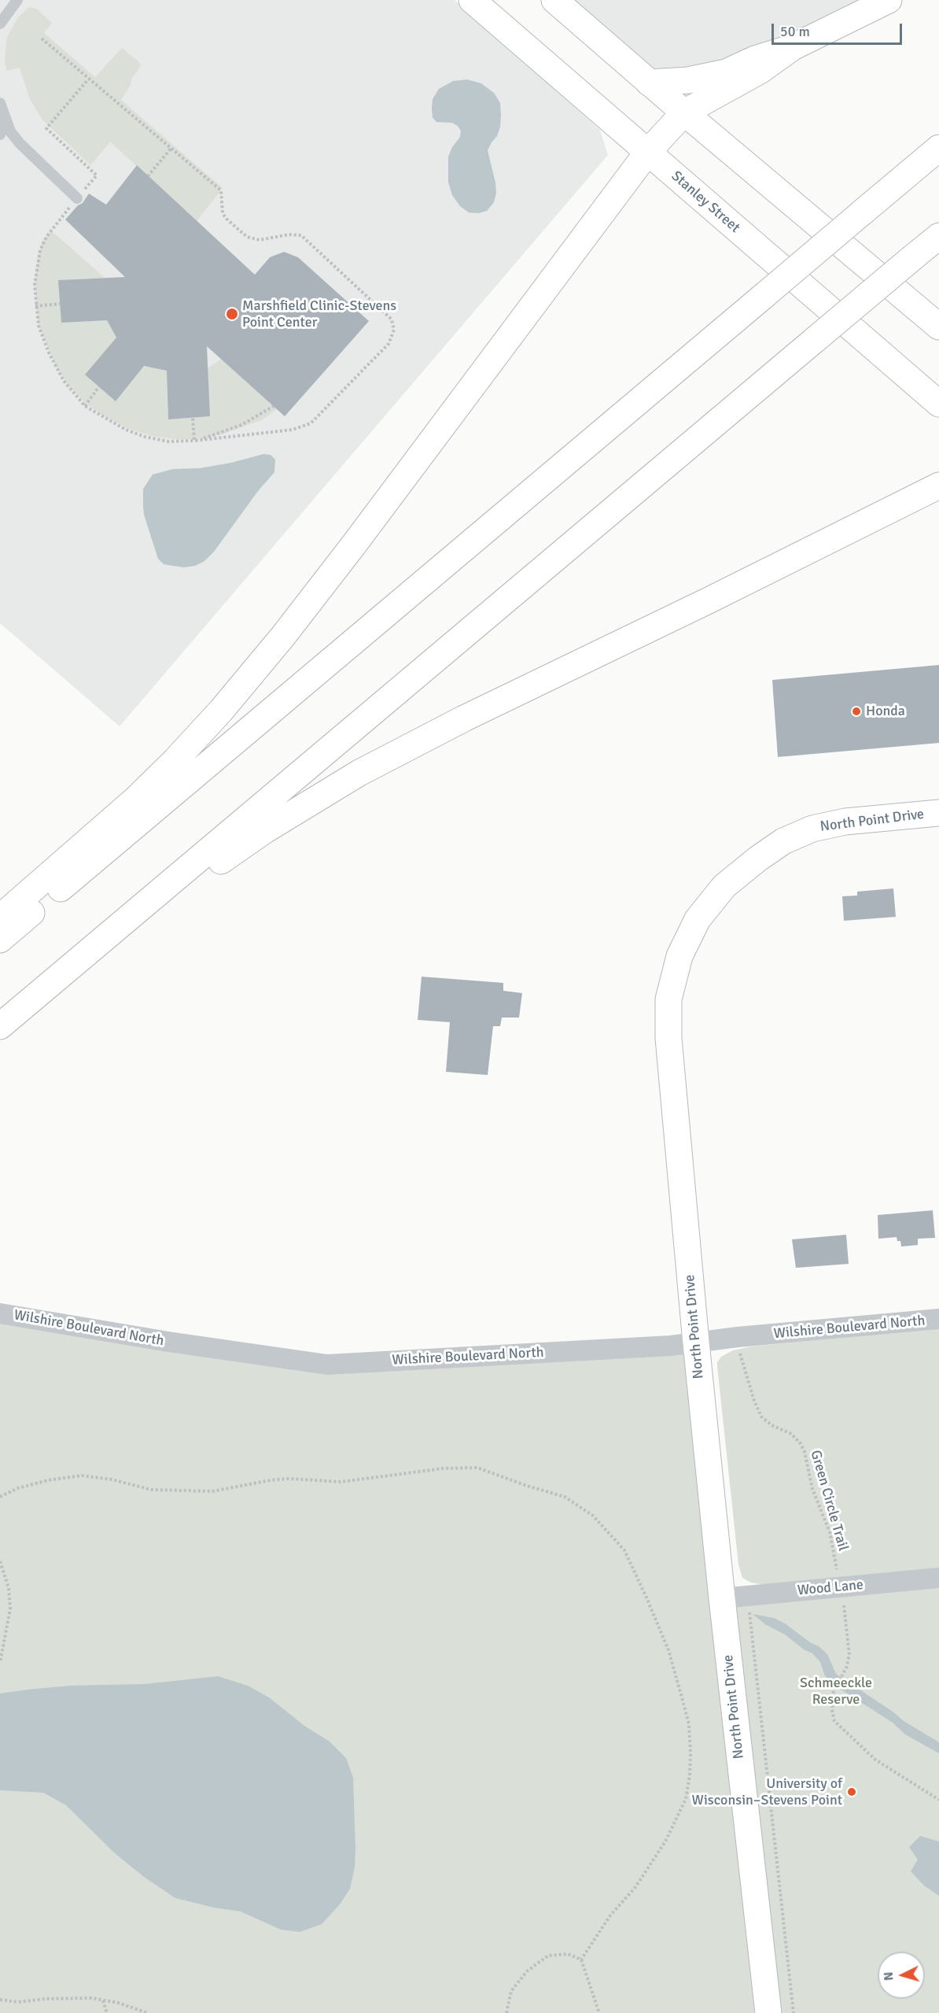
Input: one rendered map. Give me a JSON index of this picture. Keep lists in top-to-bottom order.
{
  "streets": {
    "main road": ["Stanley Street", "North Point Drive"],
    "street": ["Wilshire Boulevard North", "Wood Lane"],
    "path": ["Green Circle Trail"]
  },
  "crossings": [
    ["North Point Drive", "Wilshire Boulevard North"],
    ["North Point Drive", "Wood Lane"]
  ],
  "parks": ["Schmeeckle Reserve"],
  "places": ["Marshfield Clinic-Stevens Point Center", "Honda", "University of Wisconsin–Stevens Point"],
  "scale_bar": "50 m",
  "north": "left"
}
